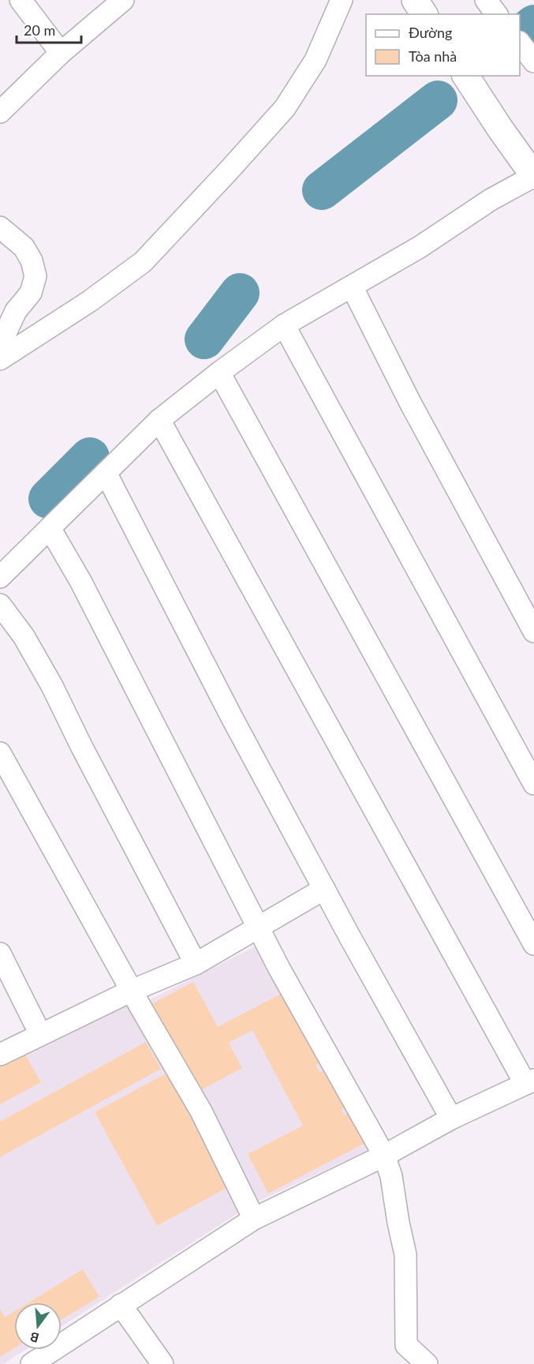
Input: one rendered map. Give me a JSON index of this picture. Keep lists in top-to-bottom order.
{
  "legend": ["Đường", "Tòa nhà"],
  "scale_bar": "20 m",
  "north": "bottom"
}
